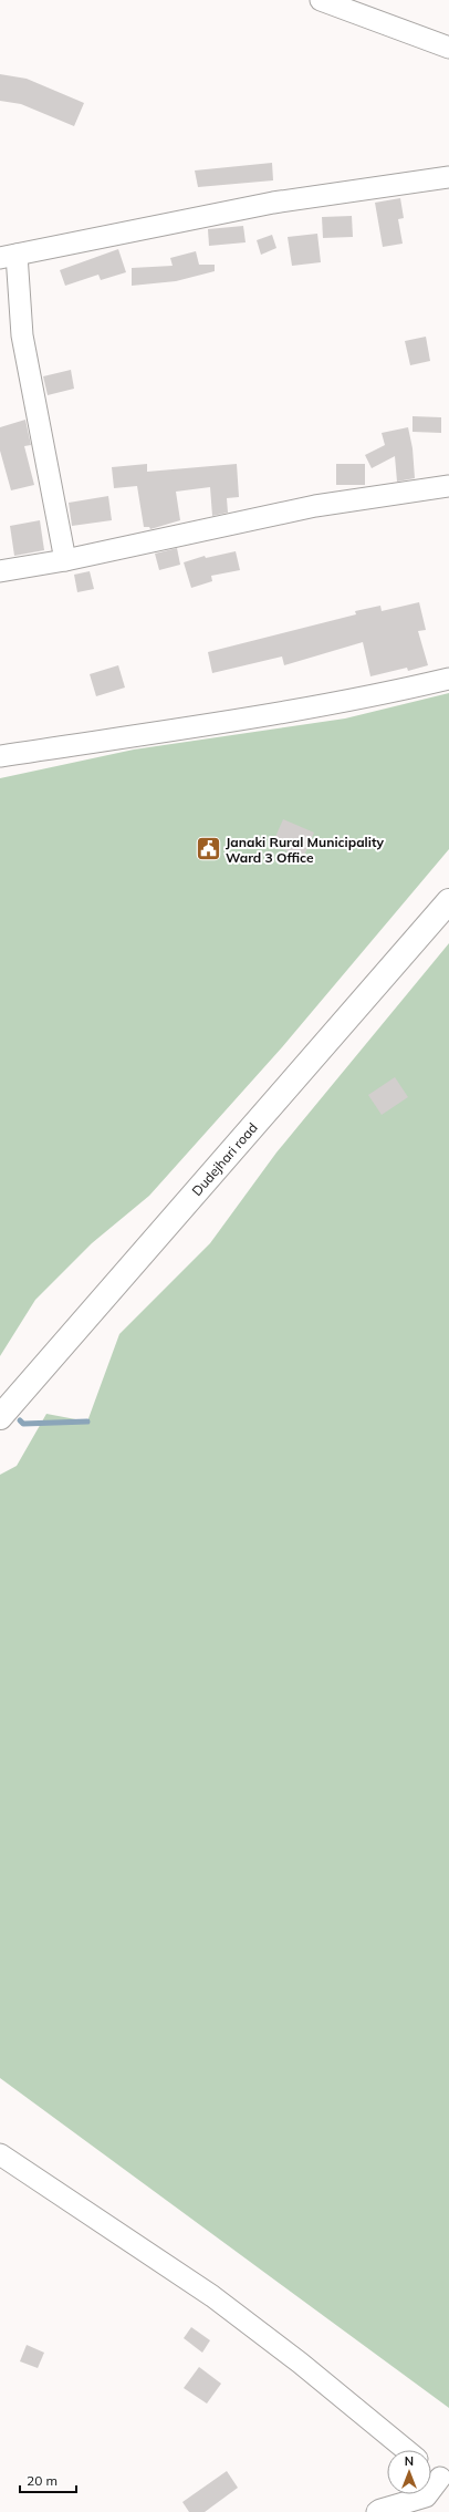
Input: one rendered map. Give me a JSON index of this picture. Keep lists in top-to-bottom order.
{
  "streets": {
    "street": ["Dudejhari road"]
  },
  "places": {
    "public building": ["Janaki Rural Municipality Ward 3 Office"]
  },
  "scale_bar": "20 m",
  "north": "top"
}
